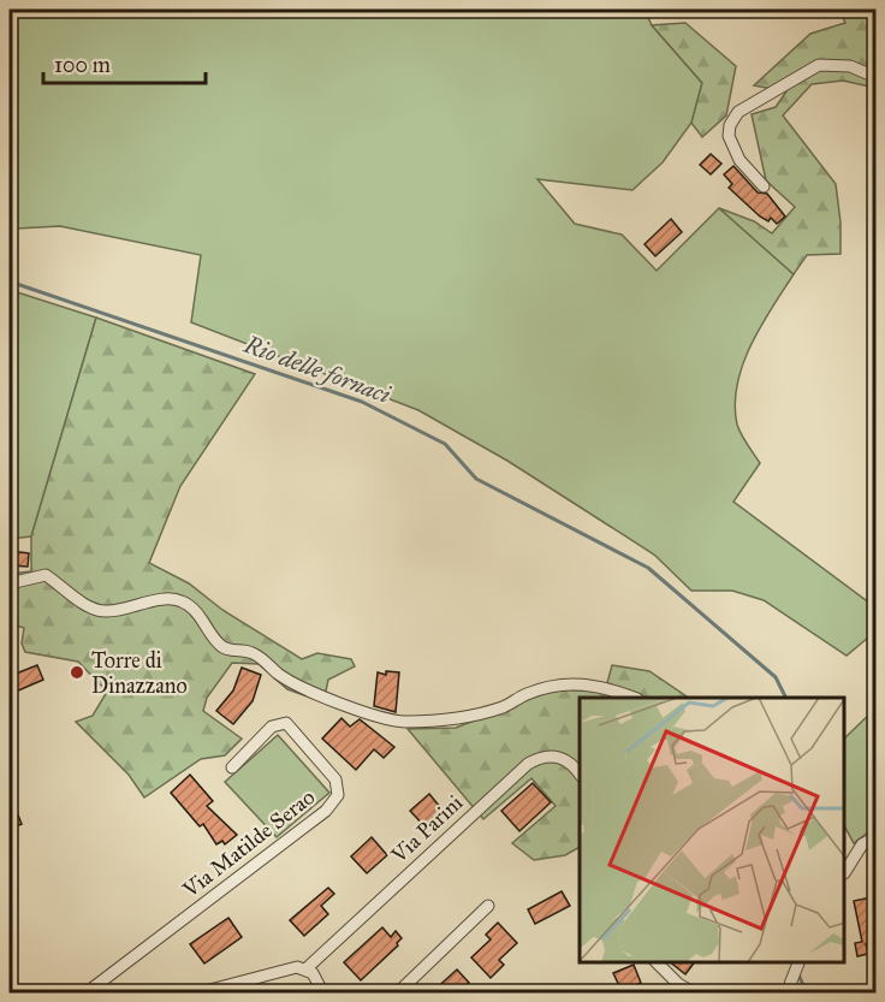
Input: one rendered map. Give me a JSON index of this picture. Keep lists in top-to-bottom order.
{
  "streets": {
    "street": ["Via Parini", "Via Matilde Serao"]
  },
  "water": ["Rio delle fornaci"],
  "places": ["Torre di Dinazzano"],
  "scale_bar": "100 m"
}
